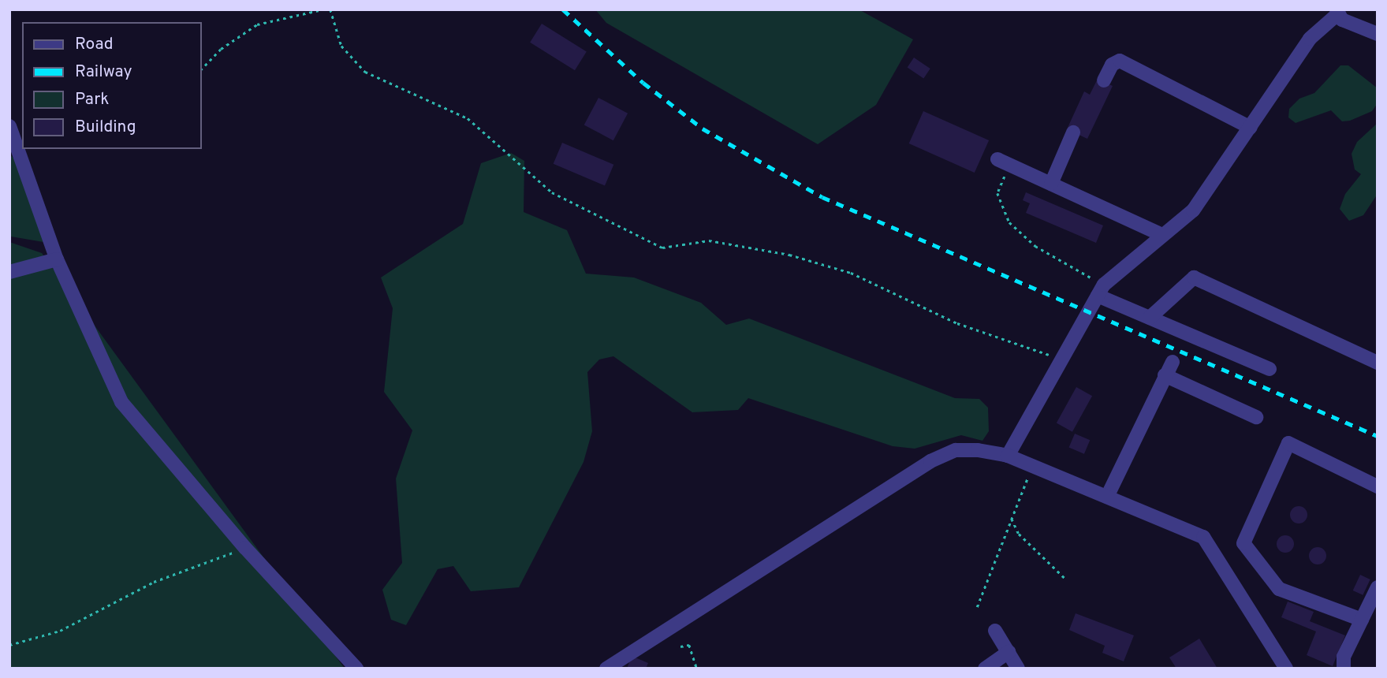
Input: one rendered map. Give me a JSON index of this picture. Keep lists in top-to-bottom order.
{
  "legend": [
    "Road",
    "Railway",
    "Park",
    "Building"
  ]
}
